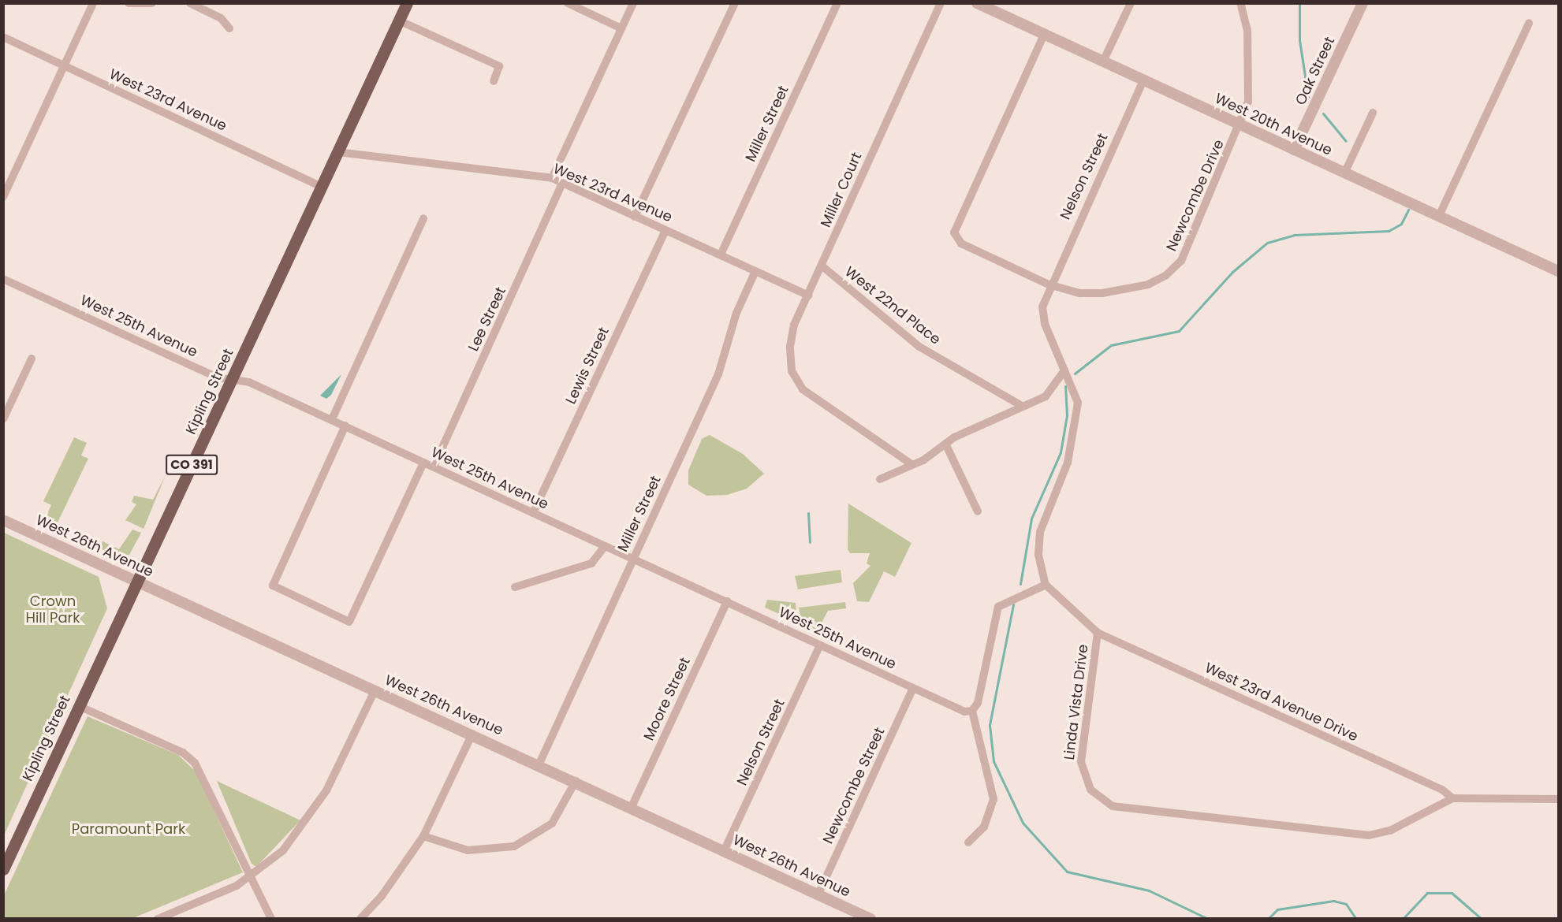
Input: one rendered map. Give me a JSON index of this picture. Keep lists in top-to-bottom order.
{
  "streets": {
    "main road": ["Kipling Street", "CO 391"],
    "street": [
      "Oak Street",
      "West 23rd Avenue",
      "Miller Street",
      "West 20th Avenue",
      "Nelson Street",
      "Miller Court",
      "Newcombe Drive",
      "West 22nd Place",
      "Lee Street",
      "West 25th Avenue",
      "Lewis Street",
      "West 26th Avenue",
      "Moore Street",
      "Linda Vista Drive",
      "West 23rd Avenue Drive",
      "Newcombe Street"
    ]
  },
  "crossings": [
    ["Oak Street", "West 20th Avenue"],
    ["West 23rd Avenue", "Miller Street"],
    ["West 23rd Avenue", "Miller Court"],
    ["West 23rd Avenue", "Lee Street"],
    ["West 23rd Avenue", "Lewis Street"],
    ["West 23rd Avenue", "Kipling Street"],
    ["Miller Street", "West 25th Avenue"],
    ["Miller Street", "West 26th Avenue"],
    ["West 20th Avenue", "Nelson Street"],
    ["West 20th Avenue", "Newcombe Drive"],
    ["Nelson Street", "Newcombe Drive"],
    ["Nelson Street", "West 25th Avenue"],
    ["Nelson Street", "West 26th Avenue"],
    ["Miller Court", "West 22nd Place"],
    ["Lee Street", "West 25th Avenue"],
    ["West 25th Avenue", "Lewis Street"],
    ["West 25th Avenue", "Kipling Street"],
    ["West 25th Avenue", "Moore Street"],
    ["West 25th Avenue", "Newcombe Street"],
    ["Kipling Street", "West 26th Avenue"],
    ["West 26th Avenue", "Moore Street"],
    ["West 26th Avenue", "Newcombe Street"],
    ["Linda Vista Drive", "West 23rd Avenue Drive"]
  ],
  "parks": ["Crown Hill Park", "Paramount Park"]
}
